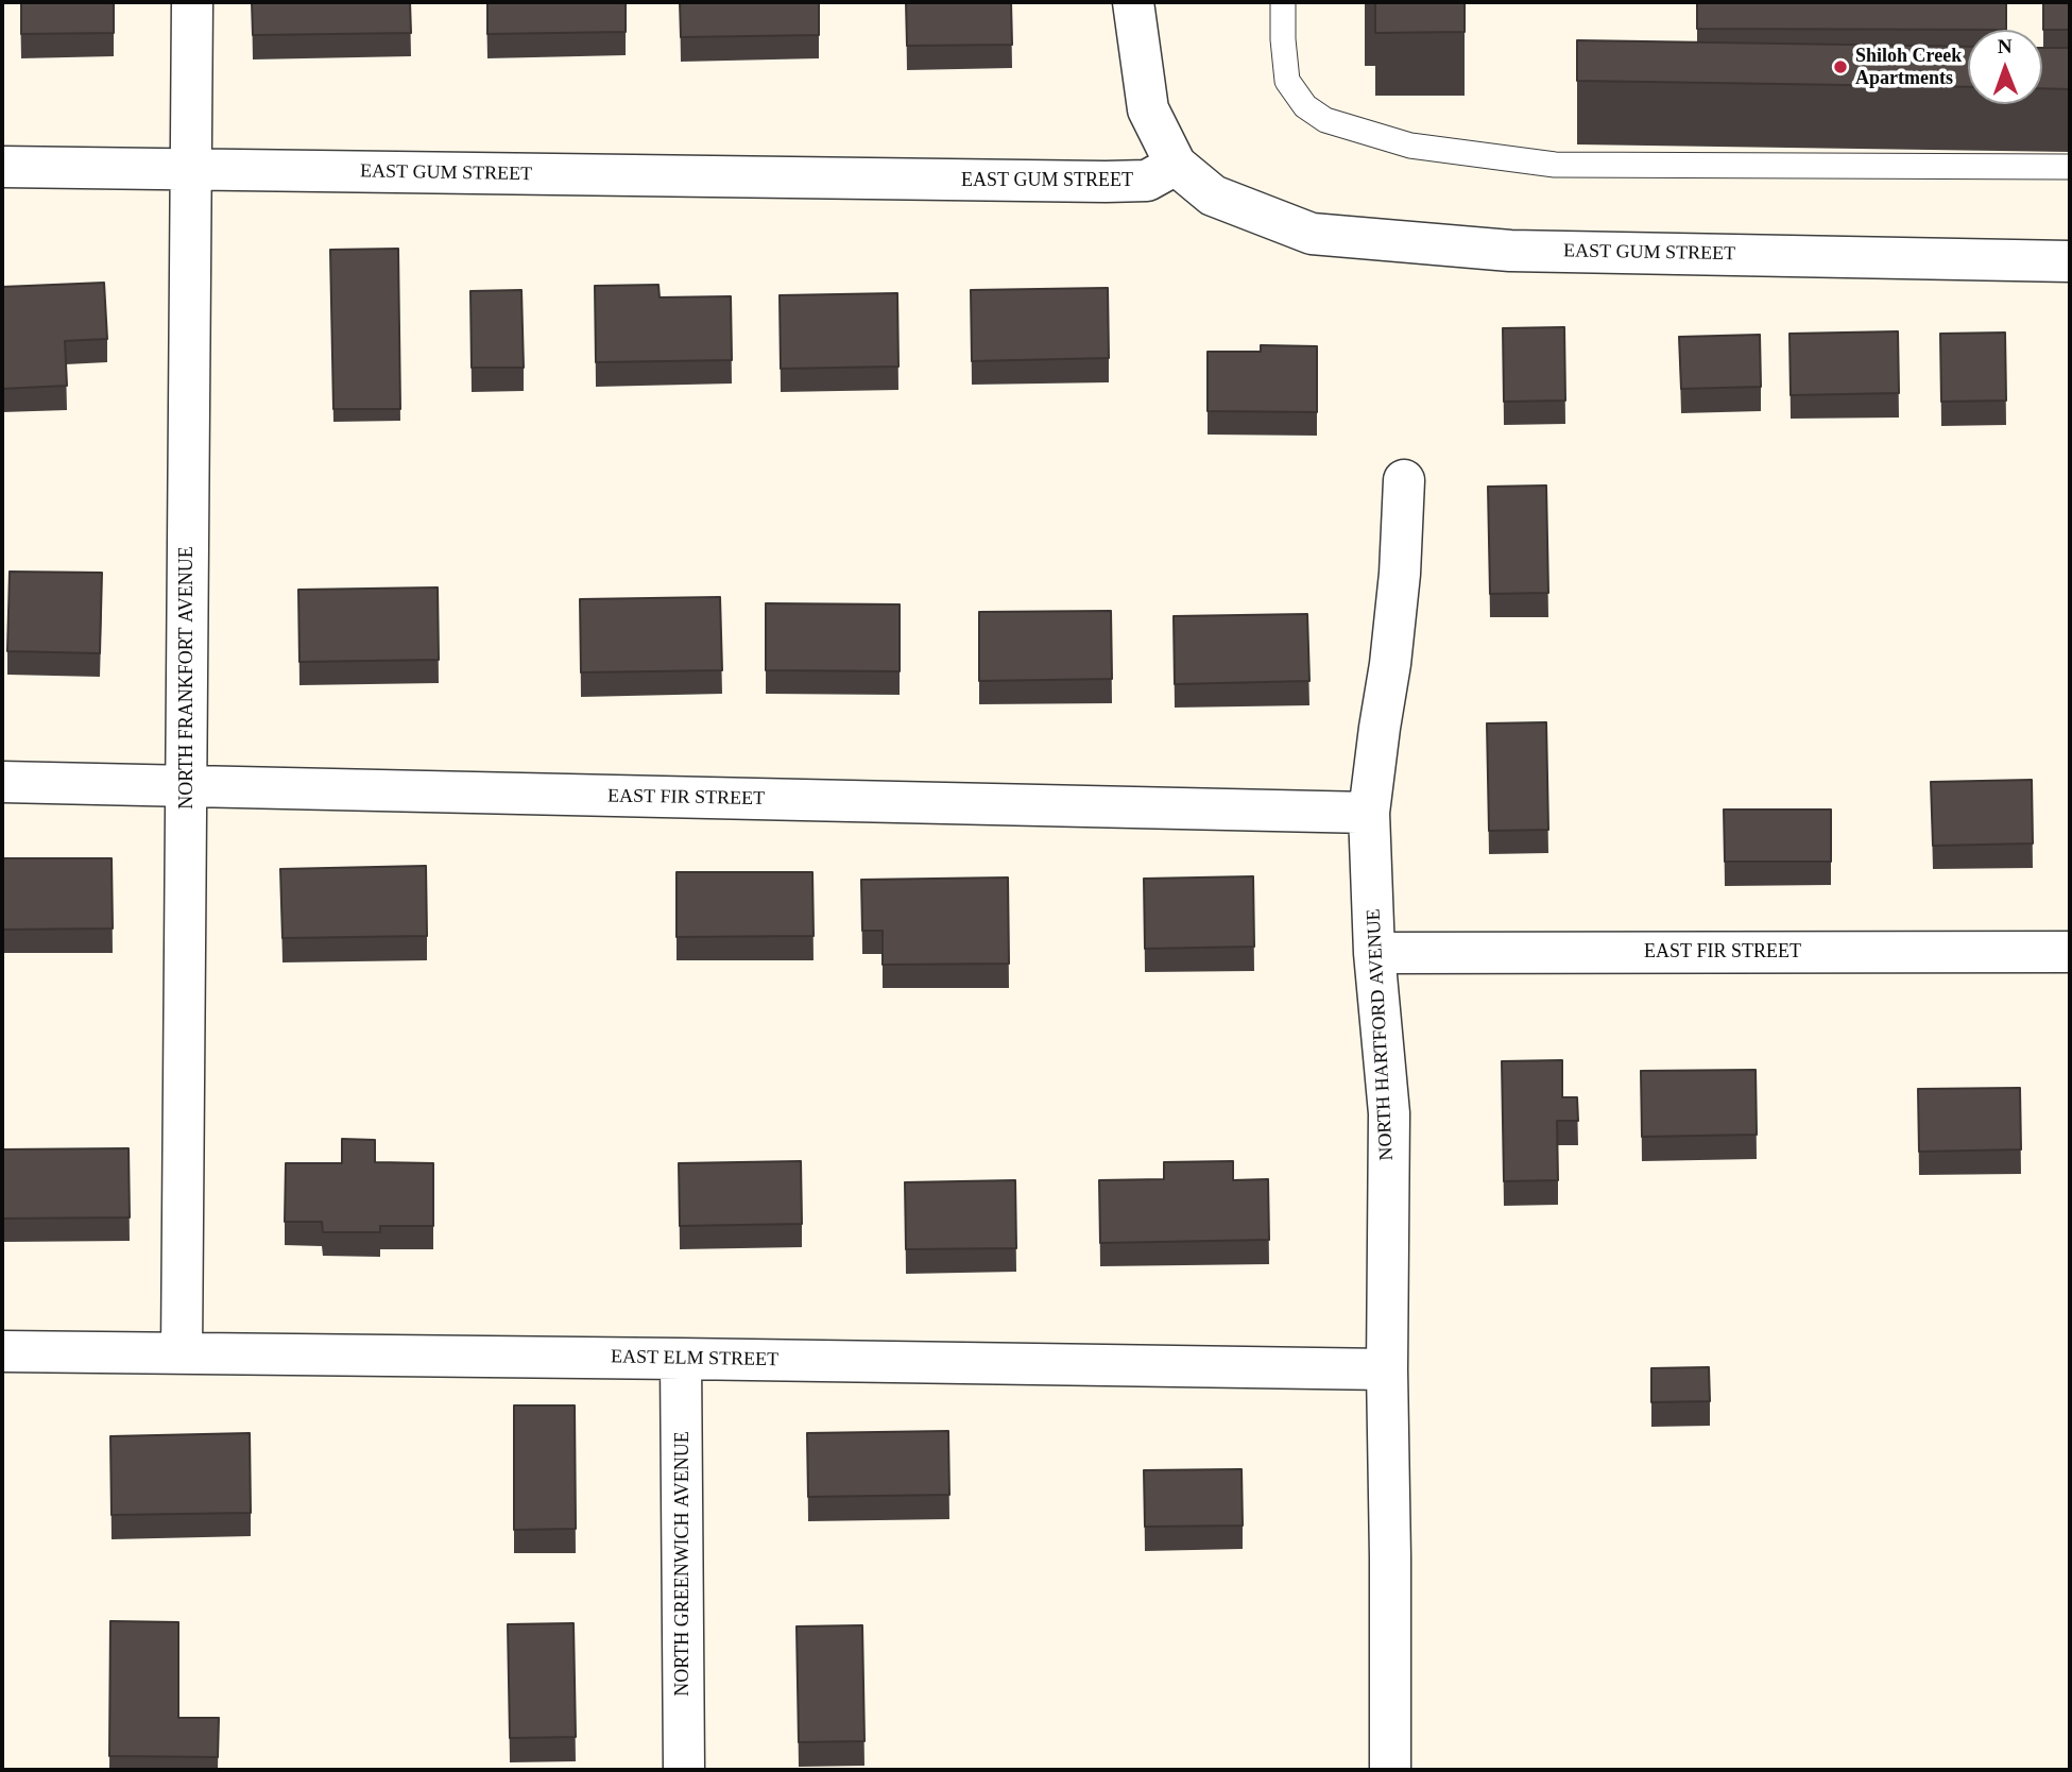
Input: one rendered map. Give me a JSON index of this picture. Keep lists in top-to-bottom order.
{
  "streets": {
    "street": [
      "EAST GUM STREET",
      "NORTH FRANKFORT AVENUE",
      "EAST FIR STREET",
      "NORTH HARTFORD AVENUE",
      "EAST ELM STREET",
      "NORTH GREENWICH AVENUE"
    ]
  },
  "crossings": [
    ["EAST GUM STREET", "NORTH FRANKFORT AVENUE"],
    ["NORTH FRANKFORT AVENUE", "EAST FIR STREET"],
    ["NORTH FRANKFORT AVENUE", "EAST ELM STREET"],
    ["EAST FIR STREET", "NORTH HARTFORD AVENUE"],
    ["NORTH HARTFORD AVENUE", "EAST ELM STREET"],
    ["EAST ELM STREET", "NORTH GREENWICH AVENUE"]
  ],
  "places": ["Shiloh Creek Apartments"],
  "north": "top"
}
